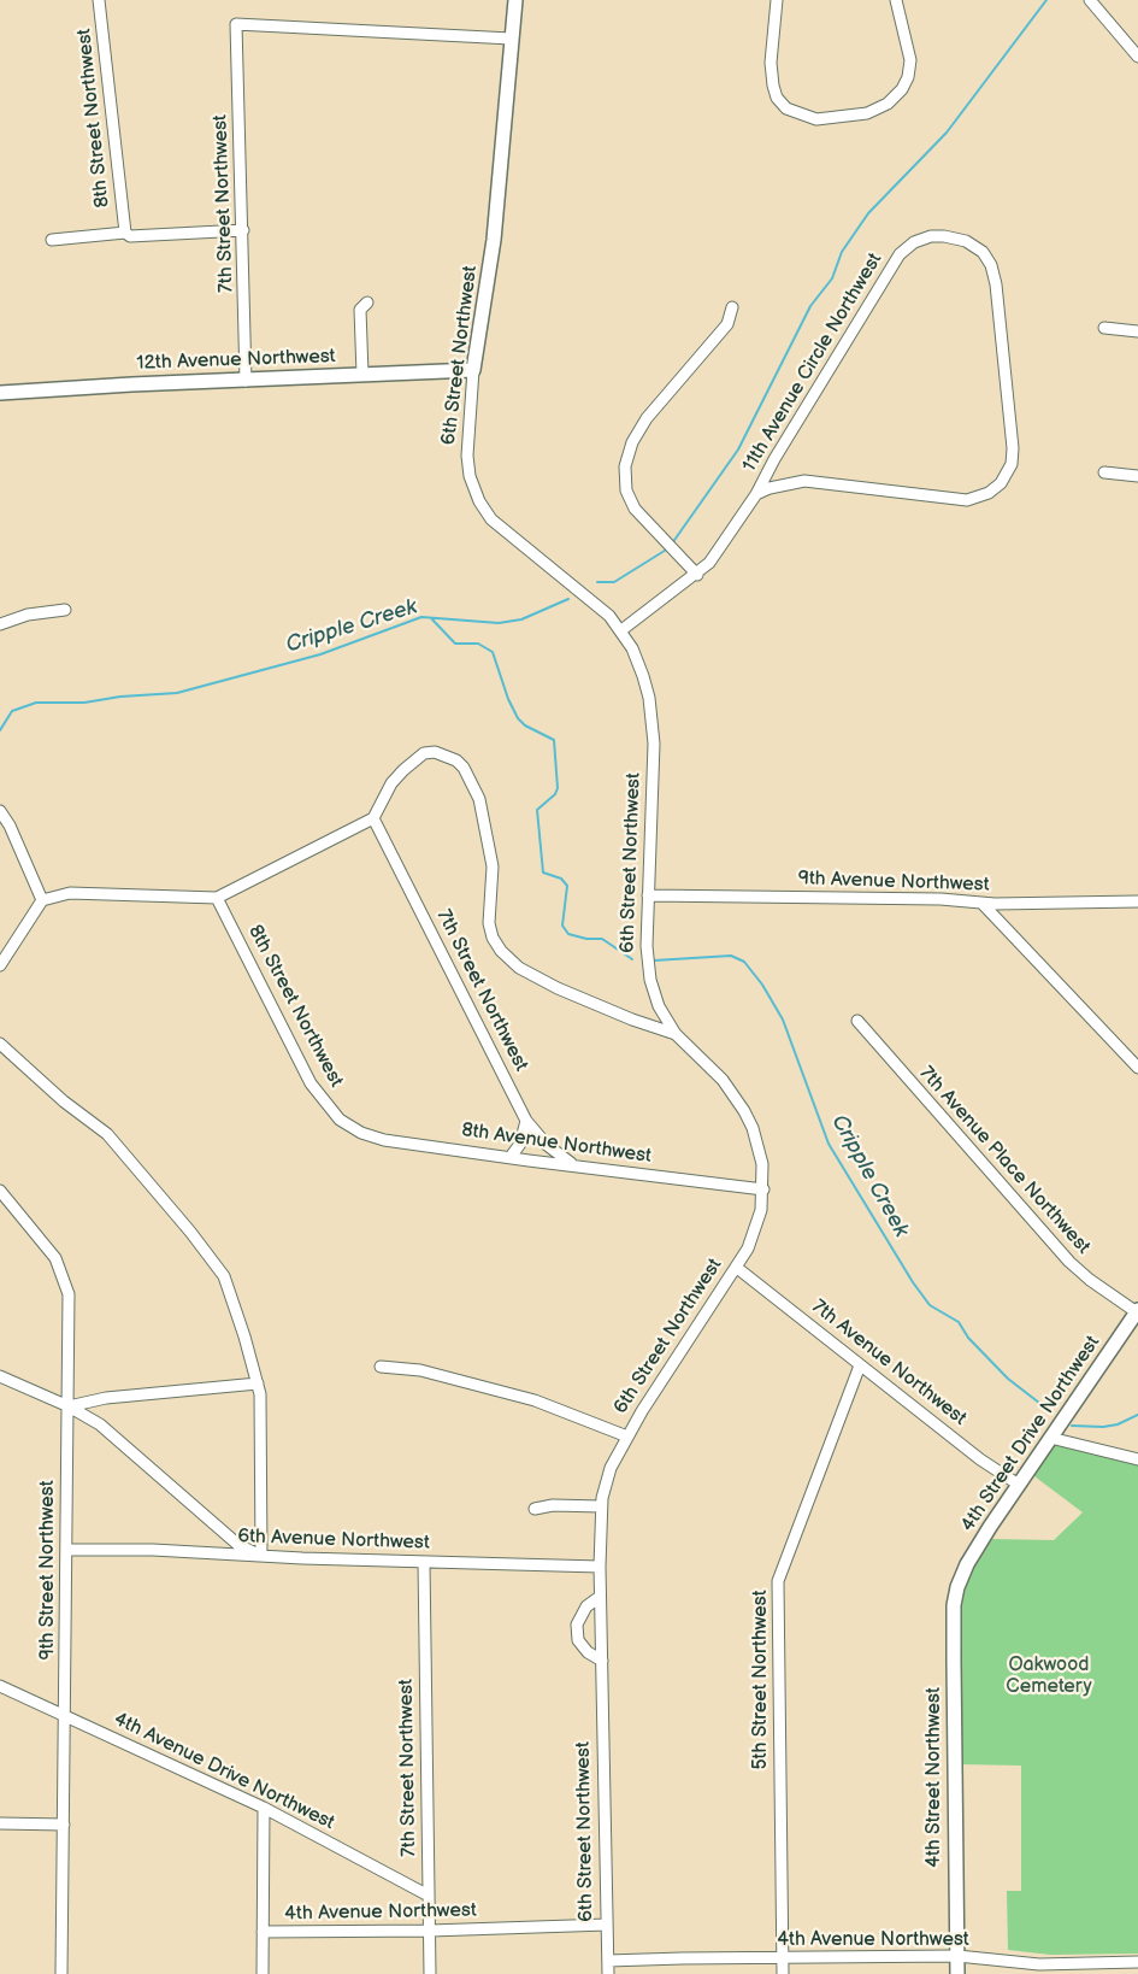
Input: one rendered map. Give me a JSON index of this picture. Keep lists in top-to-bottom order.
{
  "streets": {
    "main road": [
      "6th Street Northwest",
      "12th Avenue Northwest",
      "4th Street Drive Northwest",
      "4th Street Northwest"
    ],
    "street": [
      "8th Street Northwest",
      "7th Street Northwest",
      "11th Avenue Circle Northwest",
      "9th Avenue Northwest",
      "8th Avenue Northwest",
      "7th Avenue Place Northwest",
      "7th Avenue Northwest",
      "6th Avenue Northwest",
      "9th Street Northwest",
      "5th Street Northwest",
      "4th Avenue Drive Northwest",
      "4th Avenue Northwest"
    ]
  },
  "crossings": [
    ["8th Street Northwest", "8th Avenue Northwest"],
    ["7th Street Northwest", "6th Street Northwest"],
    ["7th Street Northwest", "12th Avenue Northwest"],
    ["7th Street Northwest", "8th Avenue Northwest"],
    ["7th Street Northwest", "6th Avenue Northwest"],
    ["7th Street Northwest", "4th Avenue Drive Northwest"],
    ["7th Street Northwest", "4th Avenue Northwest"],
    ["6th Street Northwest", "12th Avenue Northwest"],
    ["6th Street Northwest", "11th Avenue Circle Northwest"],
    ["6th Street Northwest", "9th Avenue Northwest"],
    ["6th Street Northwest", "8th Avenue Northwest"],
    ["6th Street Northwest", "7th Avenue Northwest"],
    ["6th Street Northwest", "6th Avenue Northwest"],
    ["6th Street Northwest", "4th Avenue Northwest"],
    ["7th Avenue Place Northwest", "4th Street Drive Northwest"],
    ["7th Avenue Northwest", "4th Street Drive Northwest"],
    ["7th Avenue Northwest", "5th Street Northwest"],
    ["4th Street Drive Northwest", "4th Street Northwest"],
    ["6th Avenue Northwest", "9th Street Northwest"],
    ["9th Street Northwest", "4th Avenue Drive Northwest"],
    ["5th Street Northwest", "4th Avenue Northwest"],
    ["4th Street Northwest", "4th Avenue Northwest"]
  ],
  "water": ["Cripple Creek"],
  "parks": ["Oakwood Cemetery"]
}
